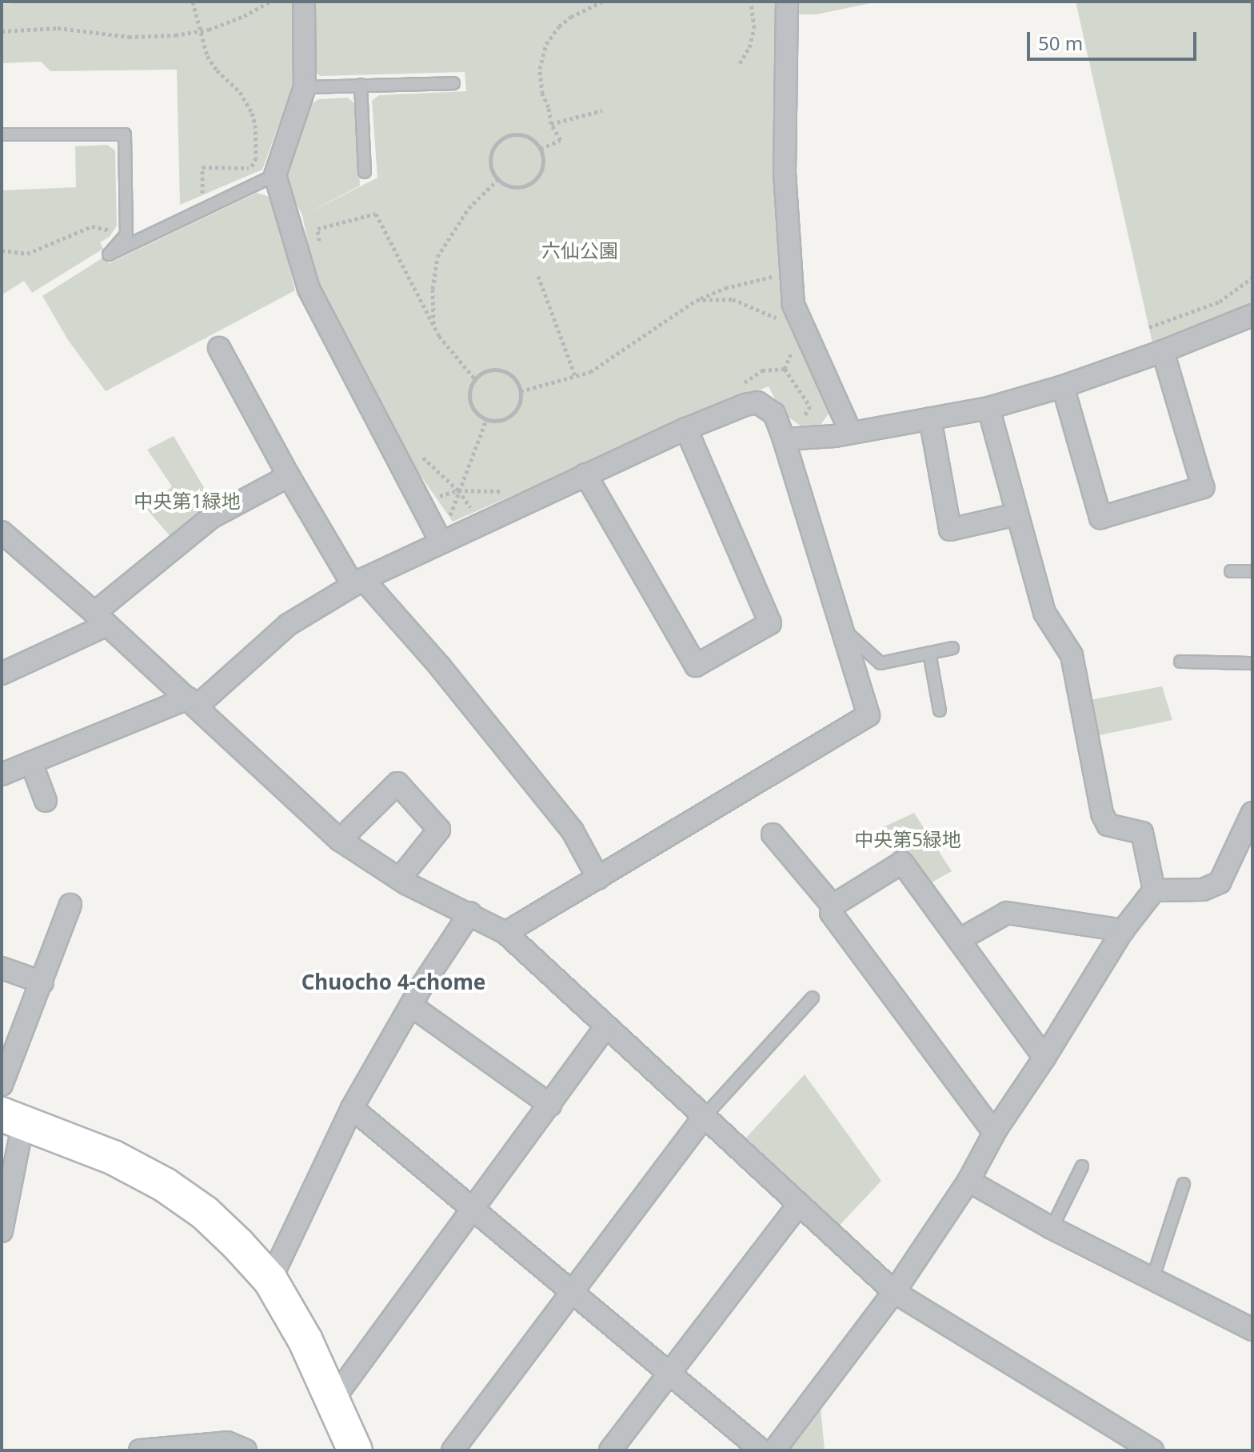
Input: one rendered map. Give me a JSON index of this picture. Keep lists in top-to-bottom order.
{
  "districts": ["Chuocho 4-chome"],
  "parks": ["六仙公園", "中央第1緑地", "中央第5緑地"],
  "scale_bar": "50 m"
}
